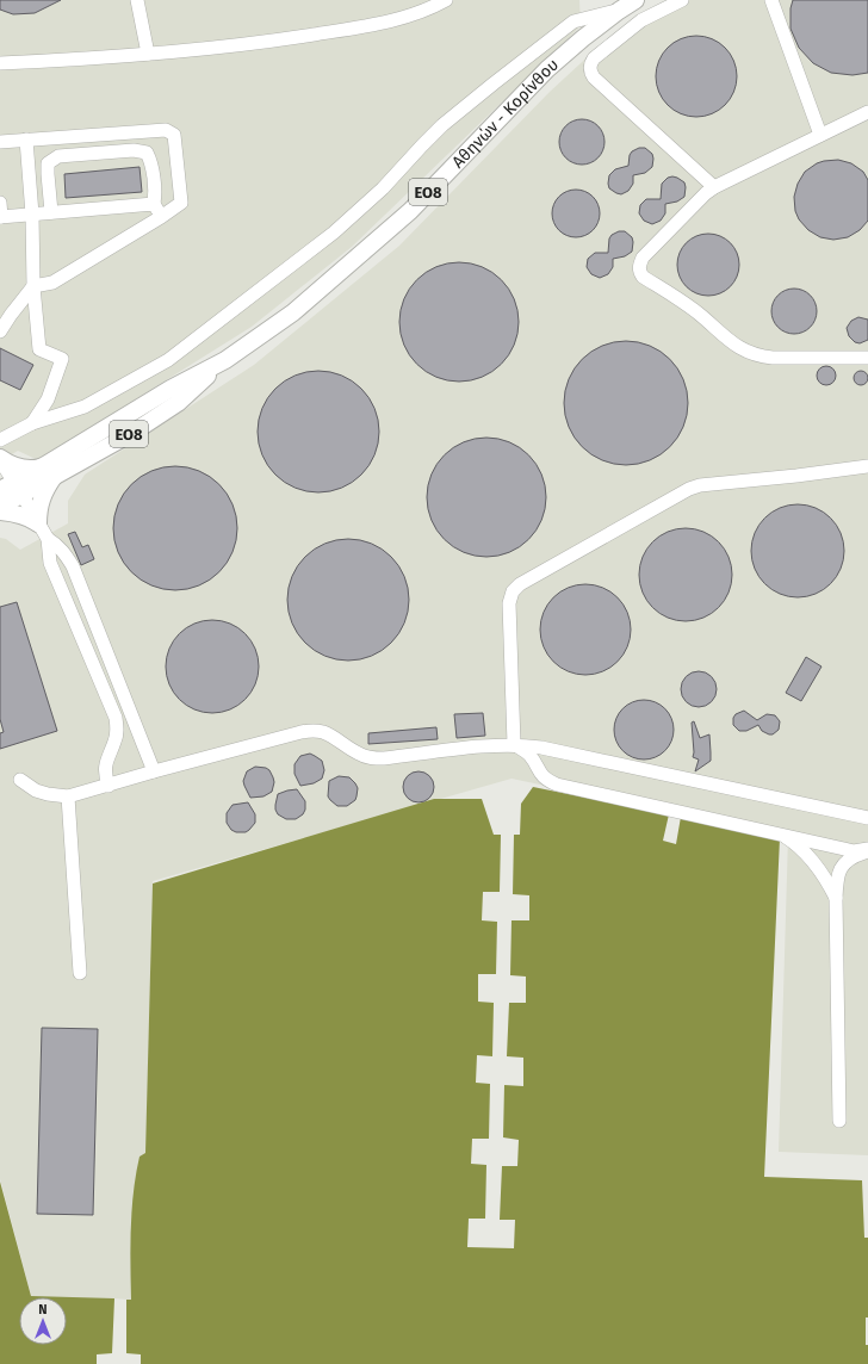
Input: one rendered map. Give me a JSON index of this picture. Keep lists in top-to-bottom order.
{
  "streets": {
    "main road": ["Αθηνών - Κορίνθου", "ΕΟ8"]
  },
  "north": "top"
}
